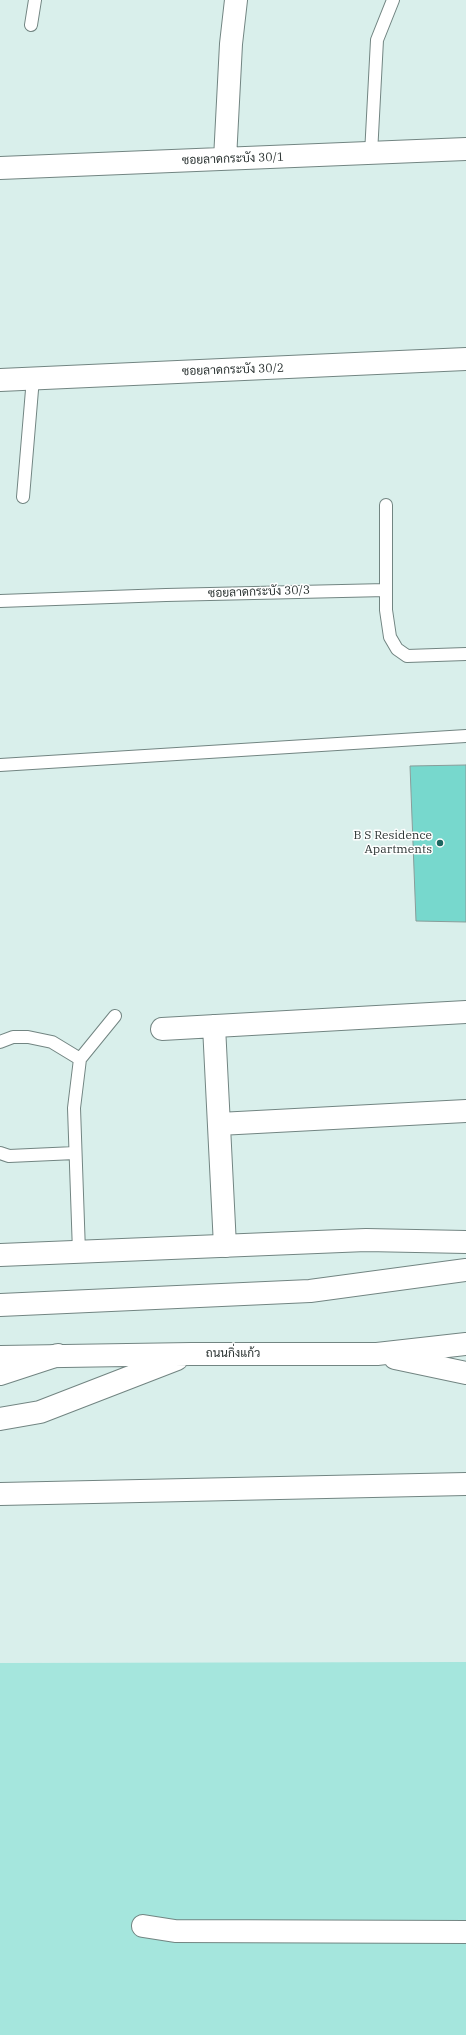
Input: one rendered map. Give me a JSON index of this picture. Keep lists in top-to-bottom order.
{
  "streets": {
    "street": ["ซอยลาดกระบัง 30/1", "ซอยลาดกระบัง 30/2", "ถนนกิ่งแก้ว"],
    "lane": ["ซอยลาดกระบัง 30/3"]
  },
  "places": ["B S Residence Apartments"]
}
